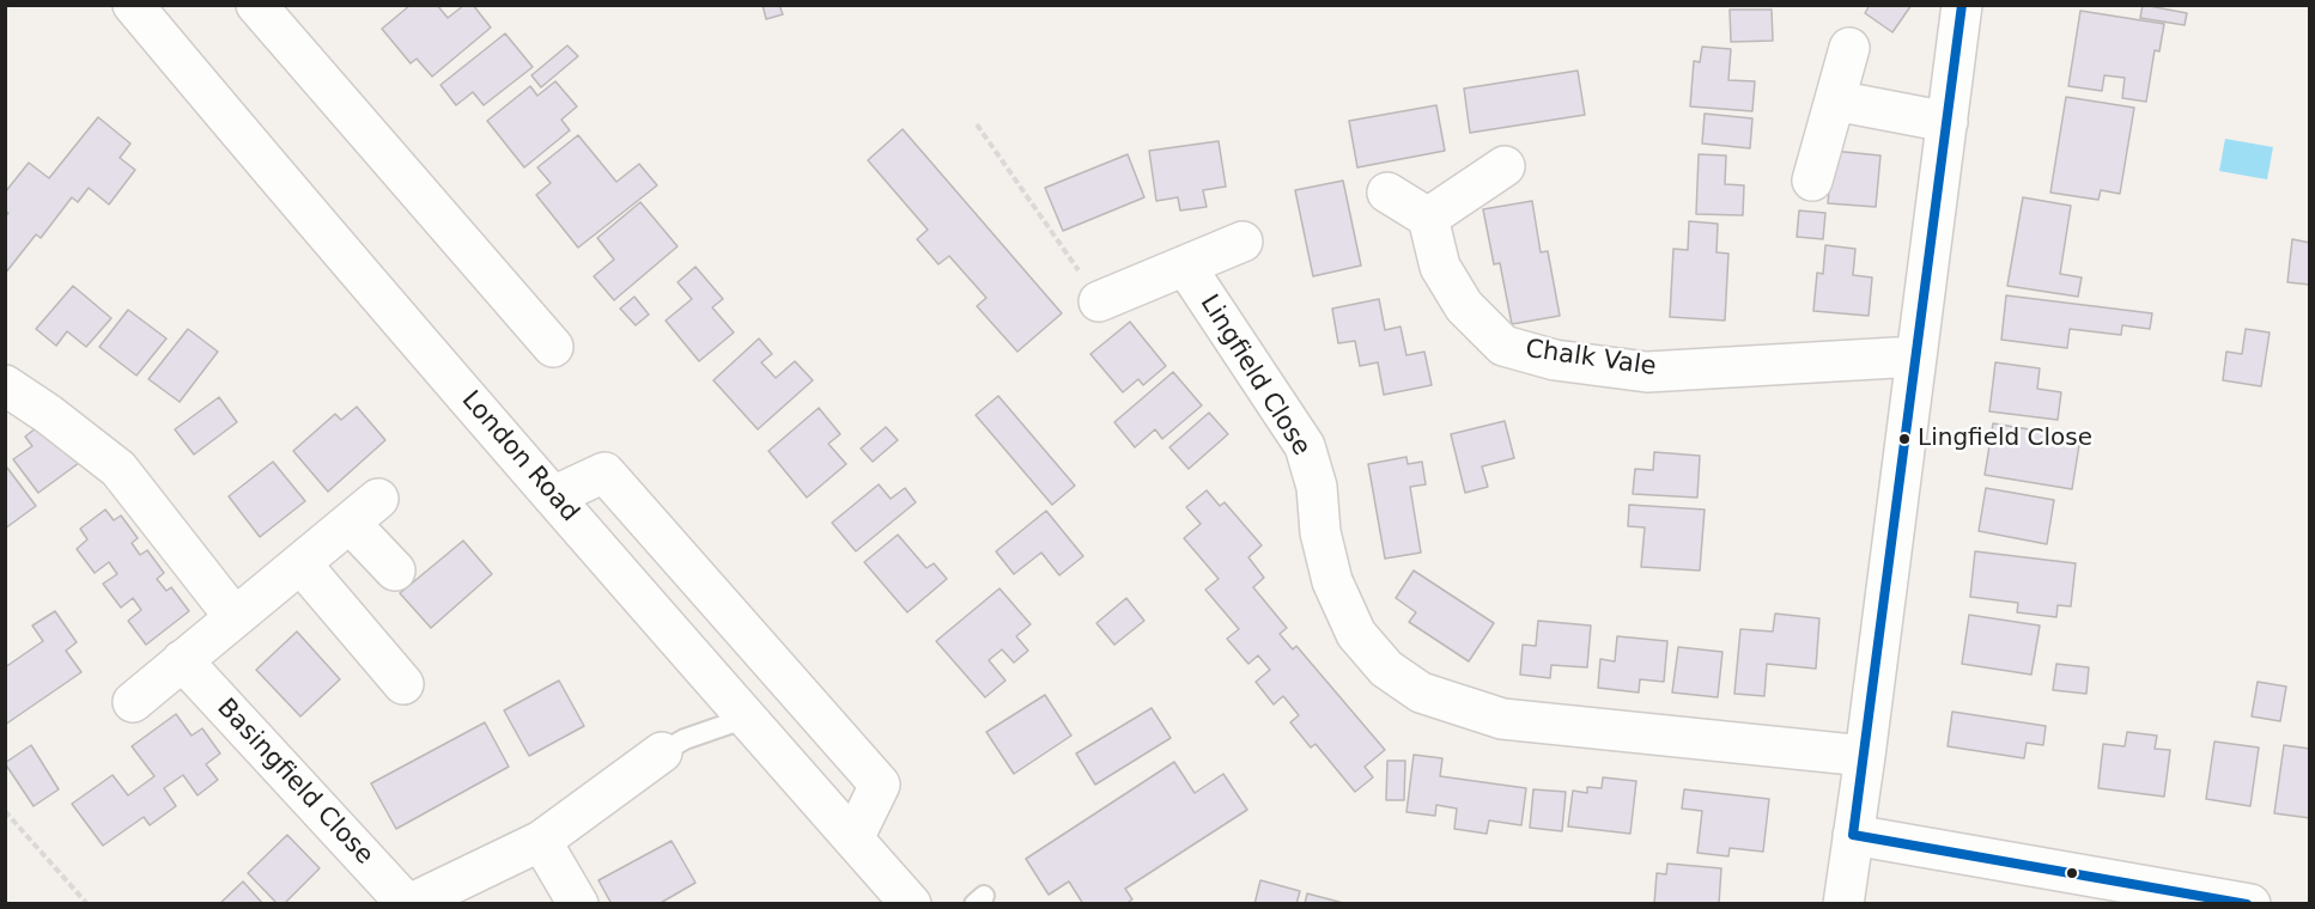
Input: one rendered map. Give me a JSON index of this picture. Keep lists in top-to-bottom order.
{
  "streets": {
    "street": [
      "Chalk Vale",
      "Lingfield Close",
      "London Road",
      "Basingfield Close"
    ]
  },
  "places": ["Lingfield Close"]
}
